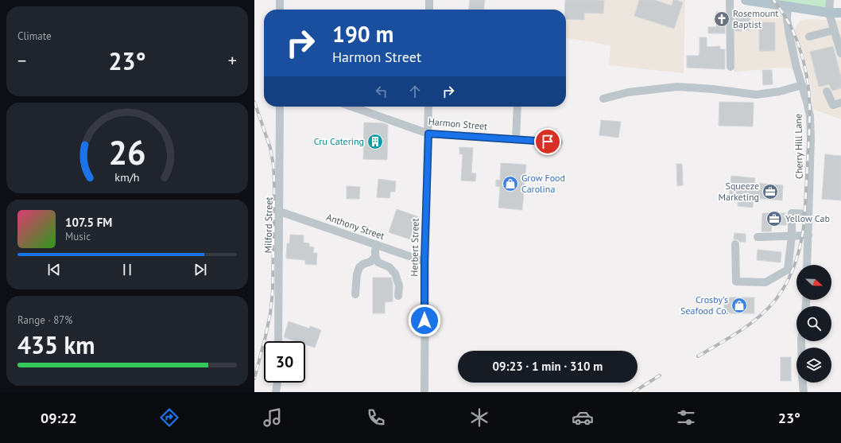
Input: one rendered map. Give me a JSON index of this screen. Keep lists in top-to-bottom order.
{
  "streets": {
    "street": [
      "Harmon Street",
      "Cherry Hill Lane",
      "Milford Street",
      "Anthony Street",
      "Herbert Street"
    ]
  },
  "crossings": [
    ["Harmon Street", "Herbert Street"],
    ["Milford Street", "Anthony Street"],
    ["Anthony Street", "Herbert Street"]
  ],
  "places": {
    "church": ["Rosemount Baptist"],
    "building": ["Cru Catering"],
    "shop": ["Grow Food Carolina", "Crosby's Seafood Co."],
    "office": ["Squeeze Marketing", "Yellow Cab"]
  },
  "north": "right",
  "page": {
    "tile": [
      "Climate",
      ["Range · 87%", "435 km"]
    ],
    "turn": ["190 m", "Harmon Street"],
    "heat": ["−", "23°", "+"],
    "song": ["107.5 FM", "Music"],
    "limit": "30",
    "trip": "09:23 · 1 min · 310 m",
    "tabs": ["09:22", "23°"],
    "gauge": ["26", "km/h"]
  }
}
